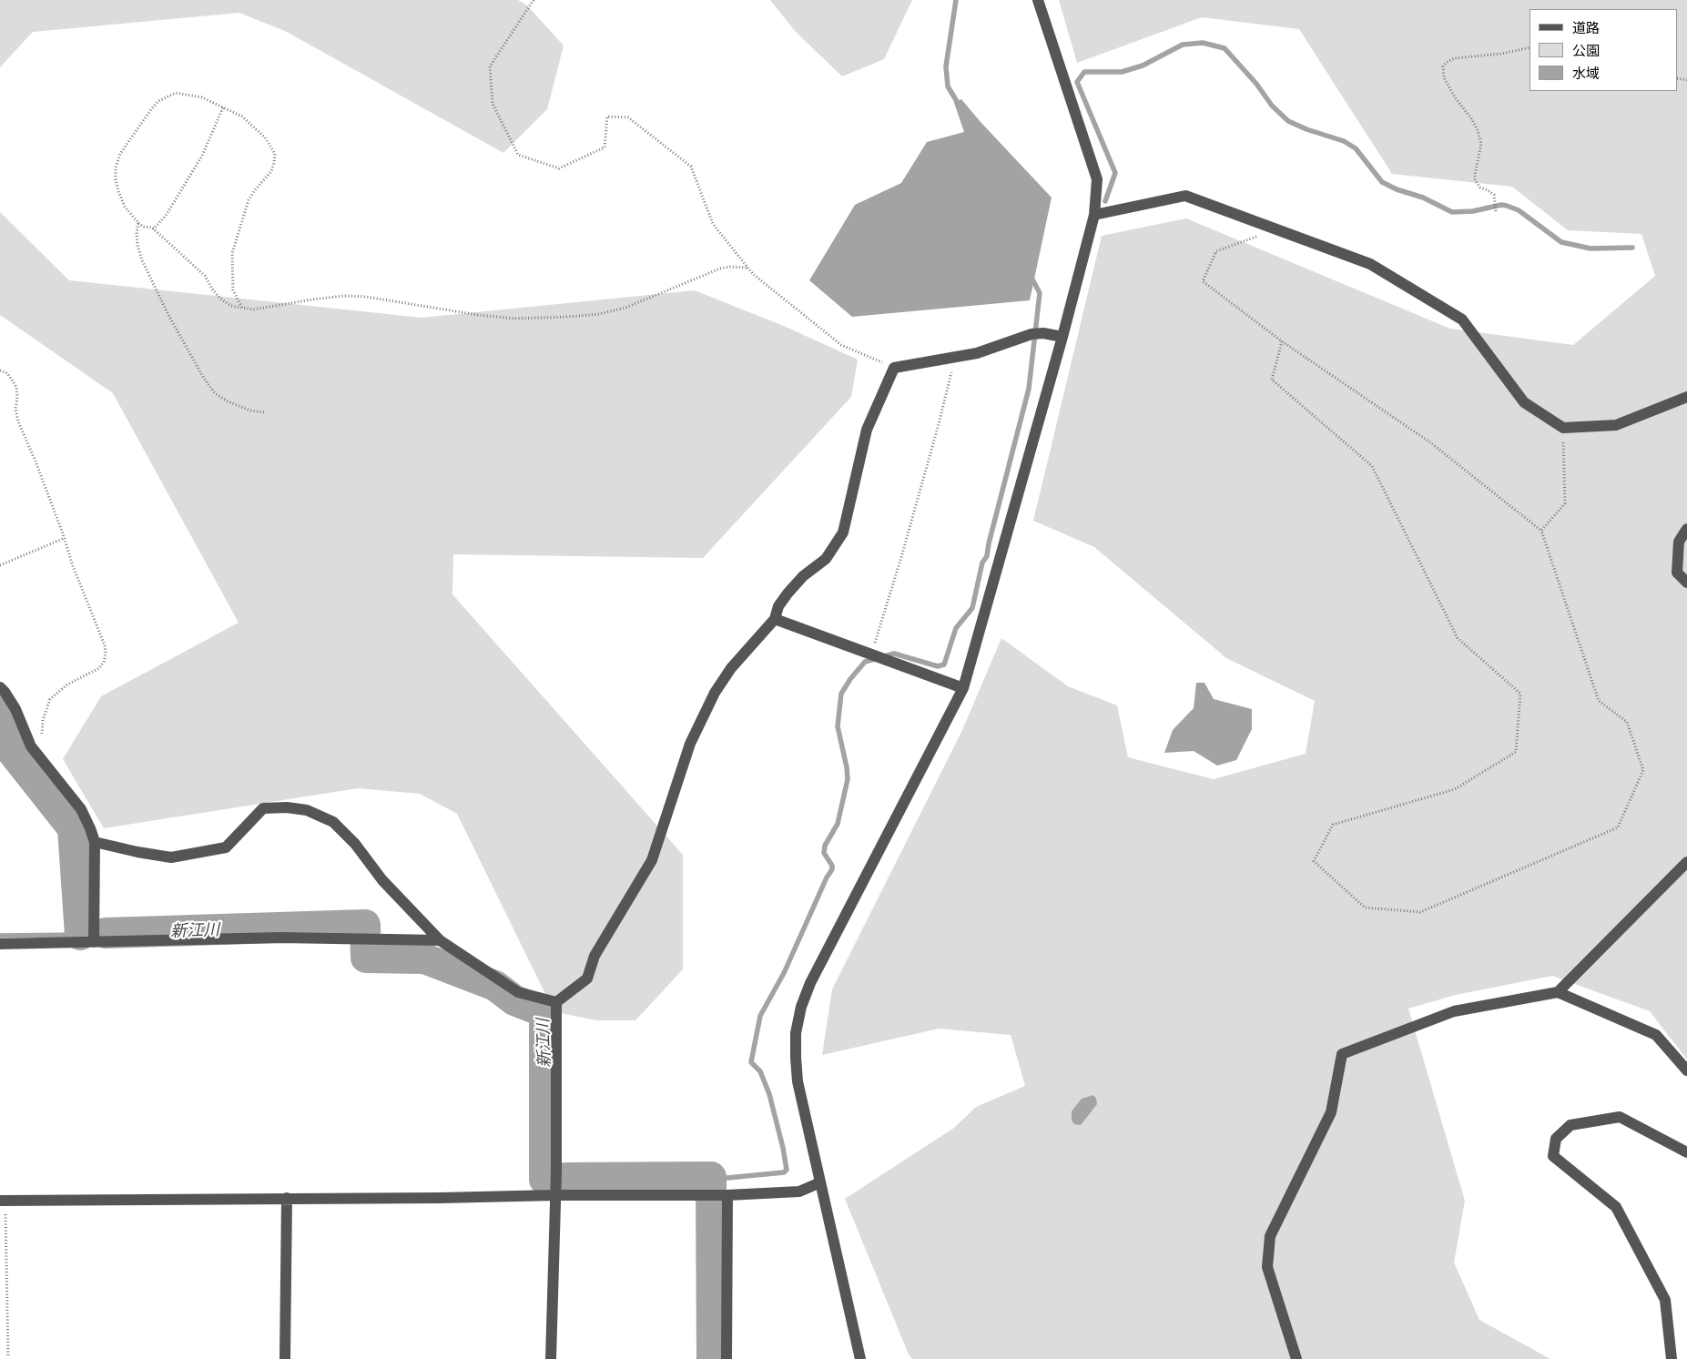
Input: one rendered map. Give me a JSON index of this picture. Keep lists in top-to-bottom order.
{
  "water": ["新江川"],
  "legend": ["道路", "公園", "水域"]
}
